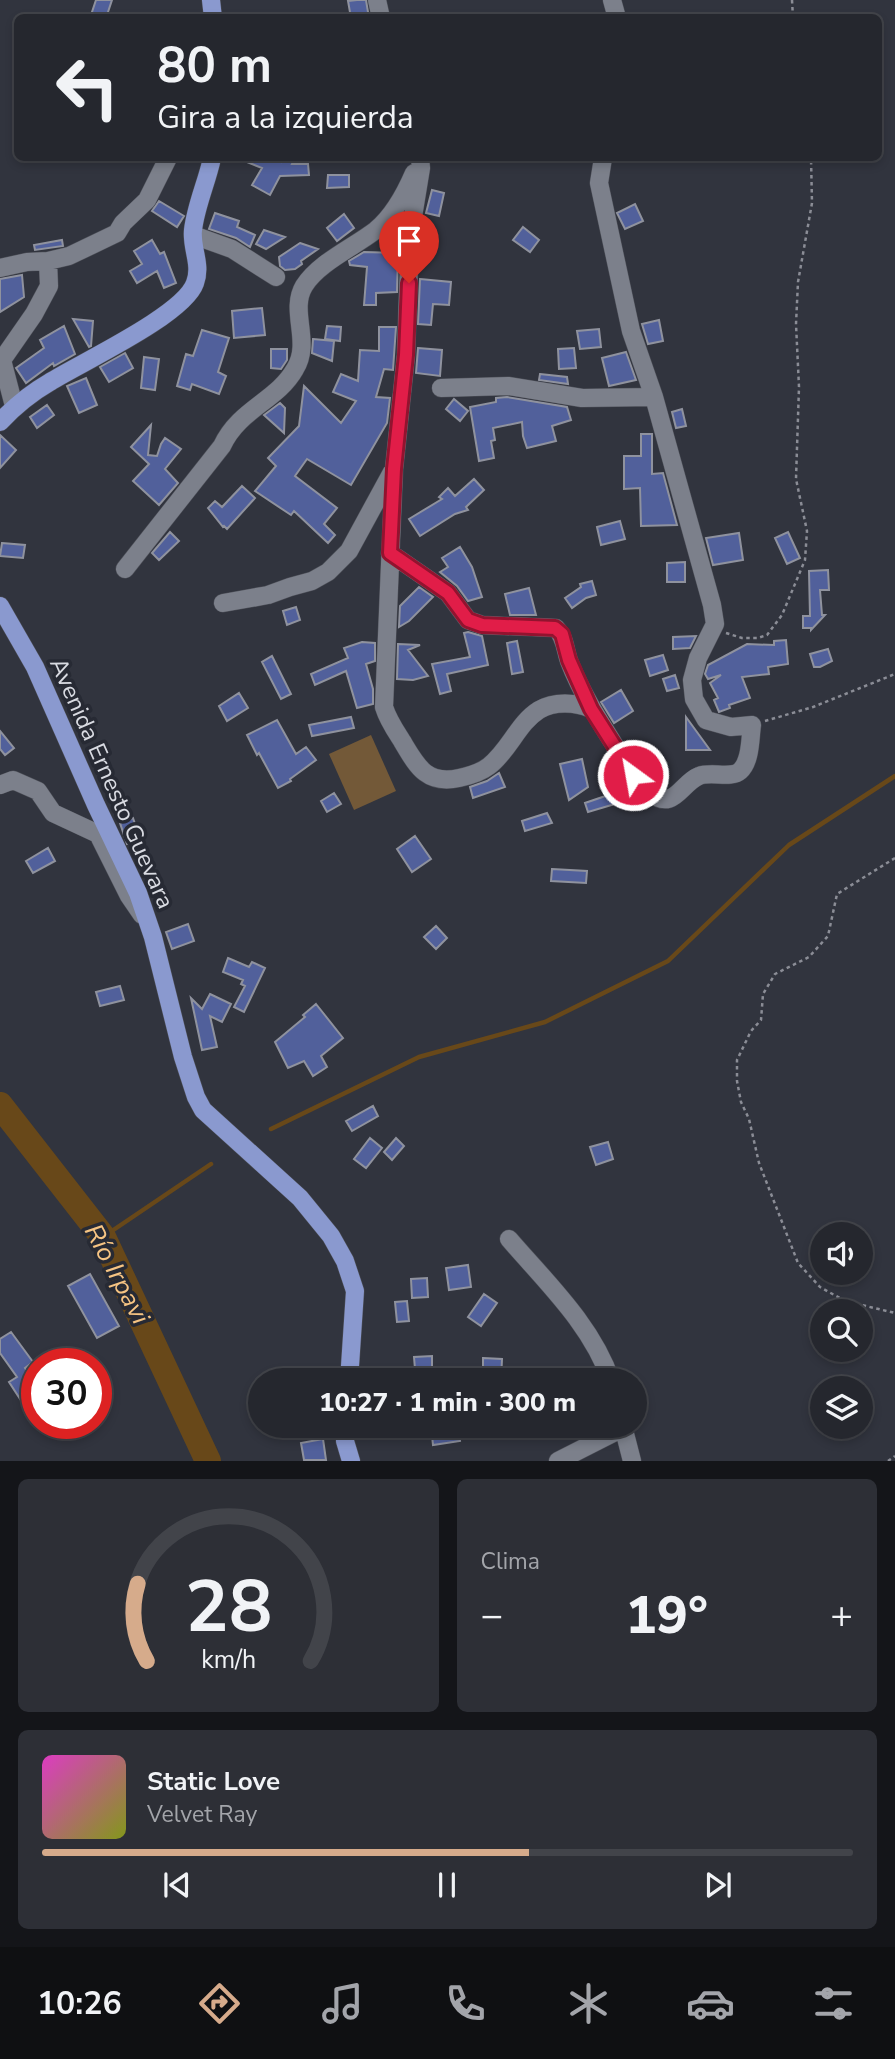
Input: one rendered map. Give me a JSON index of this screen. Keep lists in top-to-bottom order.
{
  "streets": {
    "main road": ["Avenida Ernesto Guevara"]
  },
  "water": ["Río Irpavi"],
  "page": {
    "turn": ["80 m", "Gira a la izquierda"],
    "limit": "30",
    "trip": "10:27 · 1 min · 300 m",
    "tile": "Clima",
    "heat": ["−", "19°", "+"],
    "song": ["Static Love", "Velvet Ray"],
    "tabs": "10:26",
    "gauge": ["28", "km/h"]
  }
}
